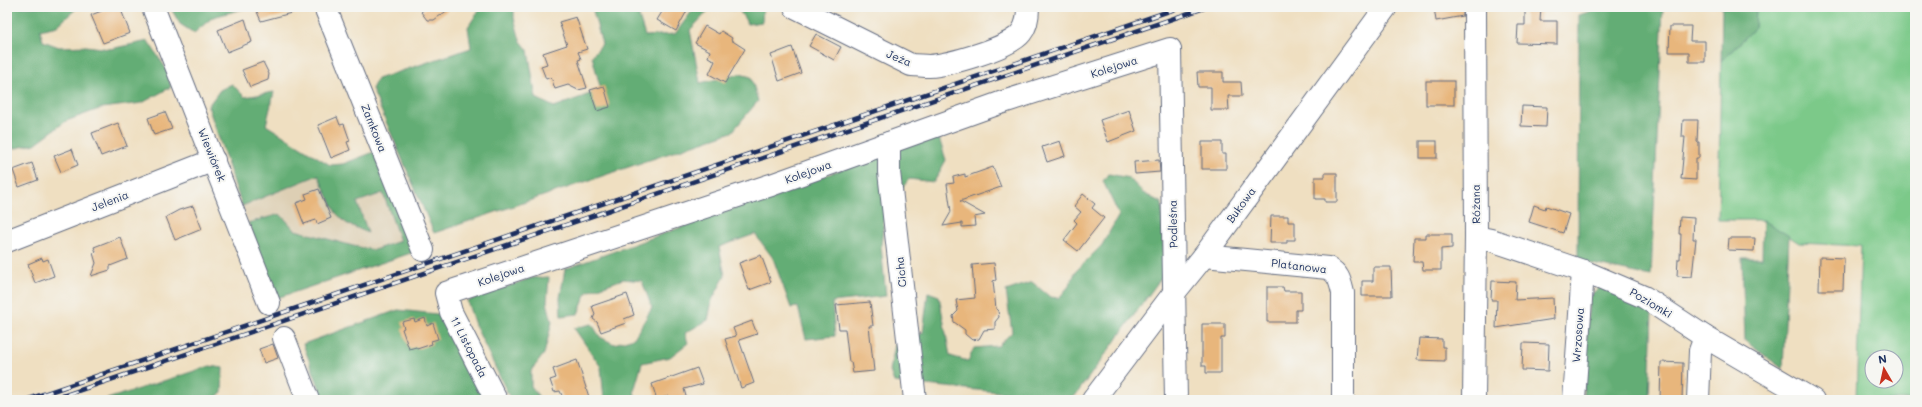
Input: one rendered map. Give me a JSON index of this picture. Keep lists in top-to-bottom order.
{
  "streets": {
    "street": [
      "Jeża",
      "Kolejowa",
      "Zamkowa",
      "Wiewiórek",
      "Jelenia",
      "Różana",
      "Bukowa",
      "Podleśna",
      "Platanowa",
      "Cicha",
      "Poziomki",
      "Wrzosowa",
      "11 Listopada"
    ]
  },
  "crossings": [
    ["Kolejowa", "Podleśna"],
    ["Kolejowa", "Cicha"],
    ["Kolejowa", "11 Listopada"],
    ["Wiewiórek", "Jelenia"],
    ["Różana", "Poziomki"],
    ["Bukowa", "Podleśna"],
    ["Bukowa", "Platanowa"],
    ["Poziomki", "Wrzosowa"]
  ],
  "north": "top"
}
